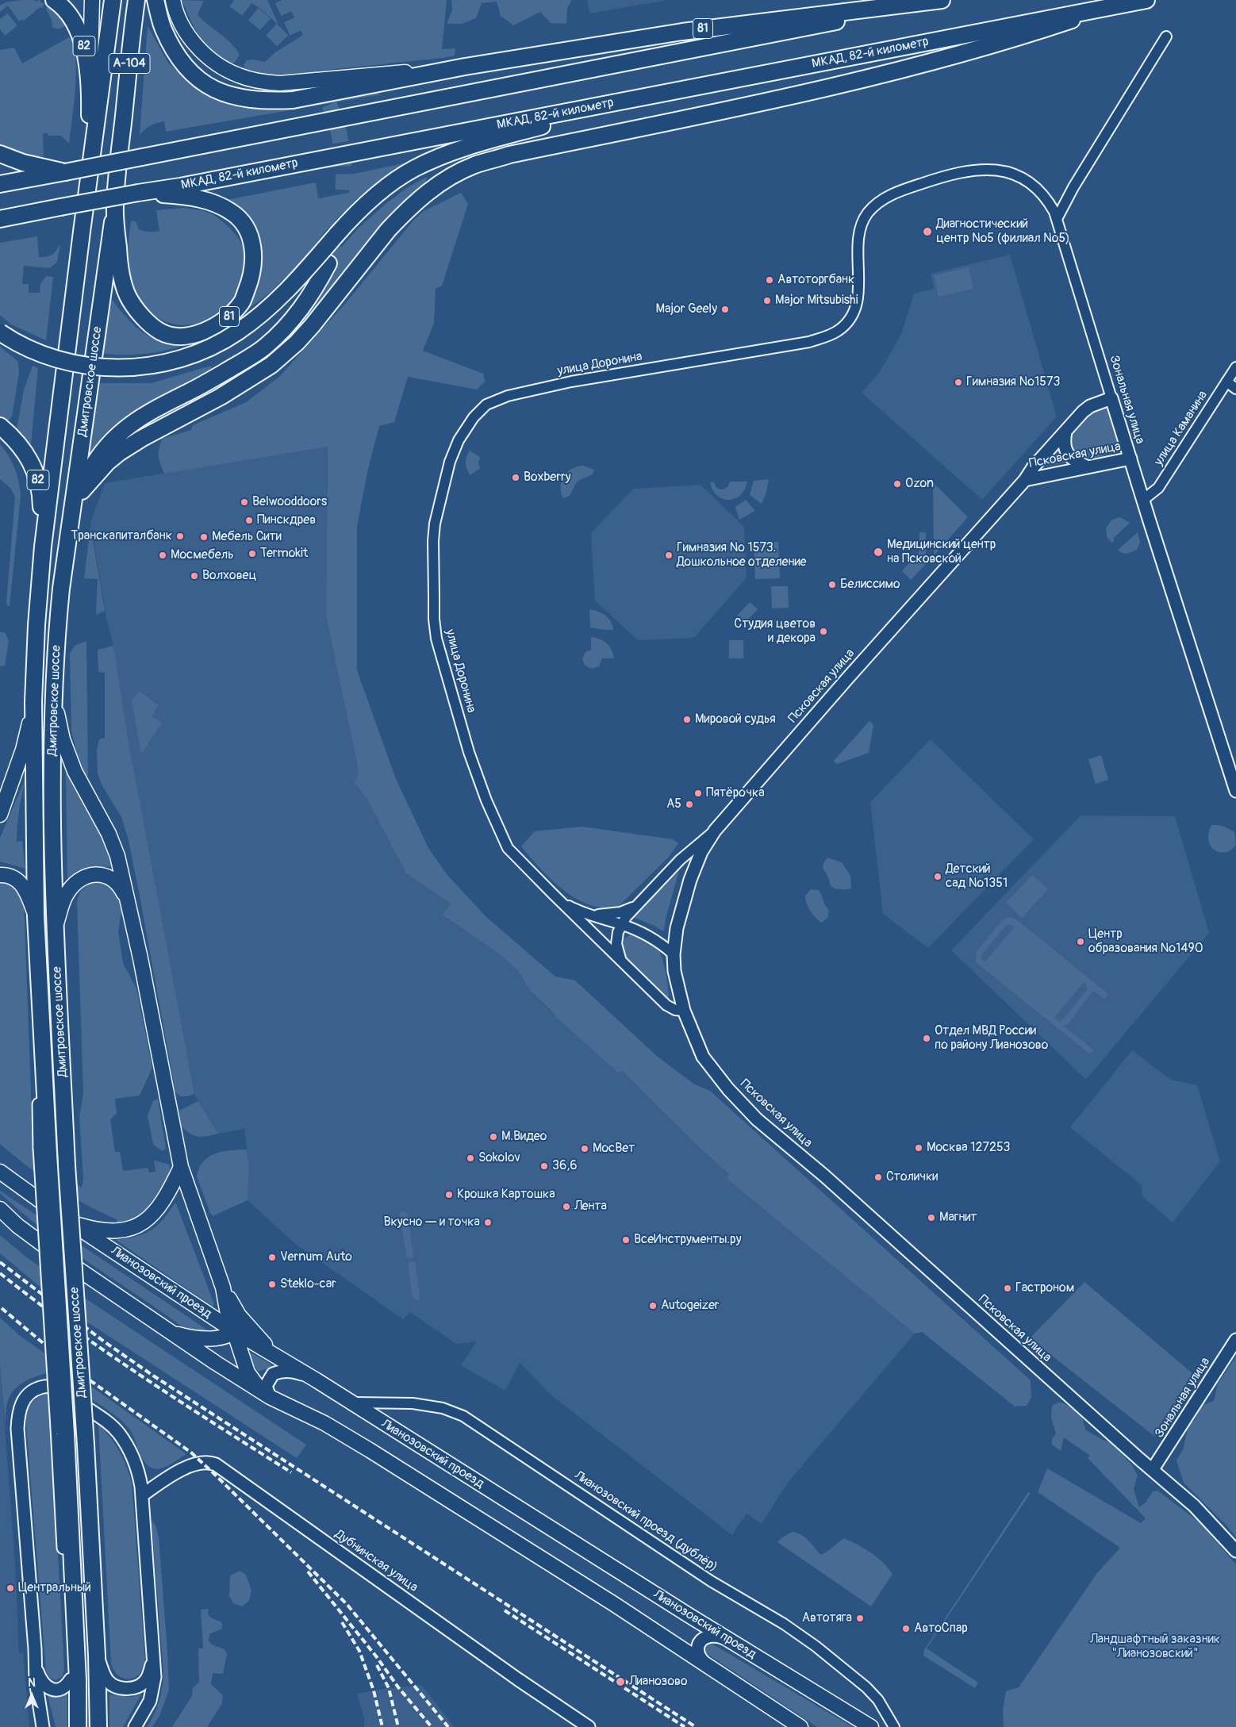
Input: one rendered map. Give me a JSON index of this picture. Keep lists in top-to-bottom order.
{
  "streets": {
    "main road": [
      "81",
      "82",
      "МКАД, 82-й километр",
      "А-104",
      "Дмитровское шоссе",
      "Лианозовский проезд"
    ],
    "street": [
      "улица Доронина",
      "Зональная улица",
      "улица Каманина",
      "Псковская улица",
      "Лианозовский проезд (дублёр)",
      "Дубнинская улица"
    ]
  },
  "crossings": [
    ["81", "МКАД, 82-й километр"],
    ["81", "Дмитровское шоссе"],
    ["82", "Дмитровское шоссе"],
    ["улица Доронина", "Зональная улица"],
    ["Дмитровское шоссе", "Дубнинская улица"],
    ["Зональная улица", "улица Каманина"],
    ["Зональная улица", "Псковская улица"],
    ["Лианозовский проезд", "Лианозовский проезд (дублёр)"]
  ],
  "parks": ["Ландшафтный заказник \"Лианозовский\""],
  "places": [
    "Диагностический центр №5 (филиал №5)",
    "Автоторгбанк",
    "Major Mitsubishi",
    "Major Geely",
    "Гимназия №1573",
    "Boxberry",
    "Ozon",
    "Belwooddoors",
    "Пинскдрев",
    "Транскапиталбанк",
    "Мебель Сити",
    "Медицинский центр на Псковской",
    "Termokit",
    "Мосмебель",
    "Гимназия № 1573. Дошкольное отделение",
    "Волховец",
    "Белиссимо",
    "Студия цветов и декора",
    "Мировой судья",
    "Пятёрочка",
    "А5",
    "Детский сад №1351",
    "Центр образования №1490",
    "Отдел МВД России по району Лианозово",
    "М.Видео",
    "Москва 127253",
    "МосВет",
    "Sokolov",
    "36,6",
    "Столички",
    "Крошка Картошка",
    "Лента",
    "Магнит",
    "Вкусно — и точка",
    "ВсеИнструменты.ру",
    "Vernum Аuto",
    "Steklo-car",
    "Гастроном",
    "Autogeizer",
    "Центральный",
    "Автотяга",
    "АвтоСпар",
    "Лианозово"
  ],
  "north": "top"
}
